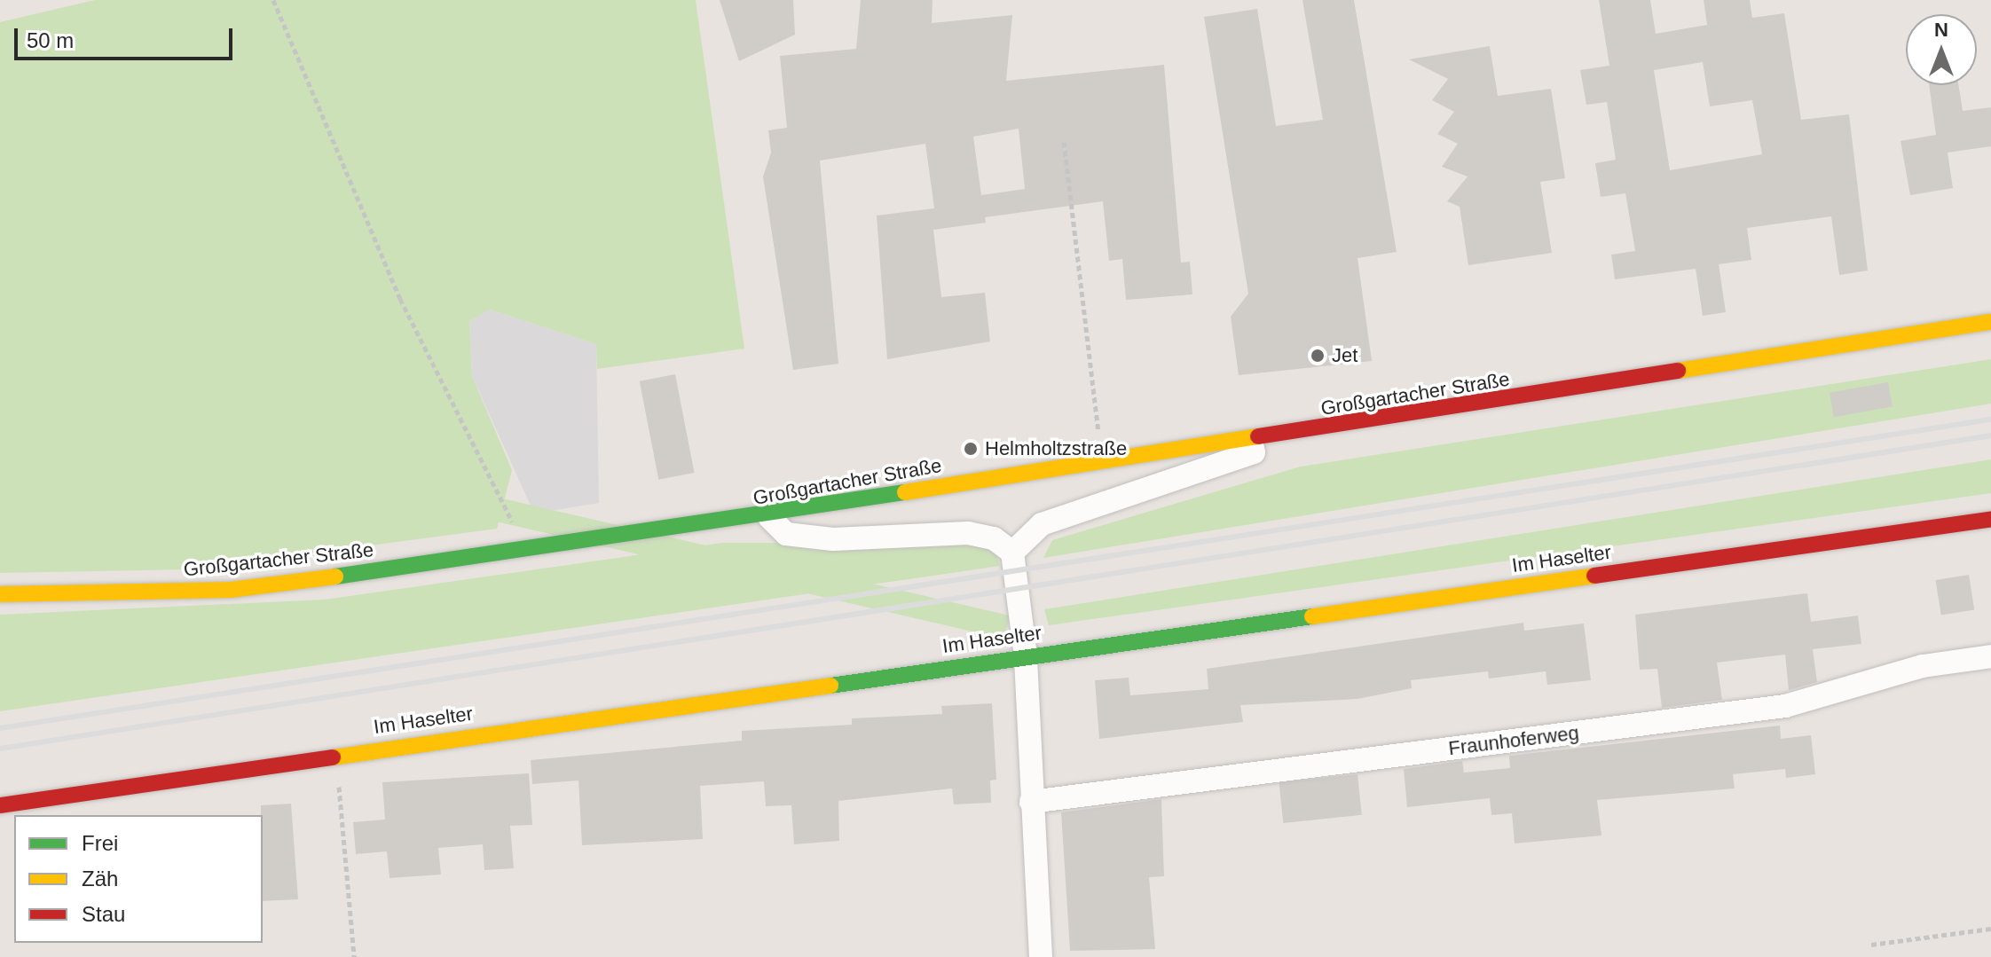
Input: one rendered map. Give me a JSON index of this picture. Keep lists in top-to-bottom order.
{
  "streets": {
    "main road": ["Großgartacher Straße", "Im Haselter"],
    "street": ["Fraunhoferweg"]
  },
  "places": ["Jet", "Helmholtzstraße"],
  "legend": ["Frei", "Zäh", "Stau"],
  "scale_bar": "50 m",
  "north": "top"
}
